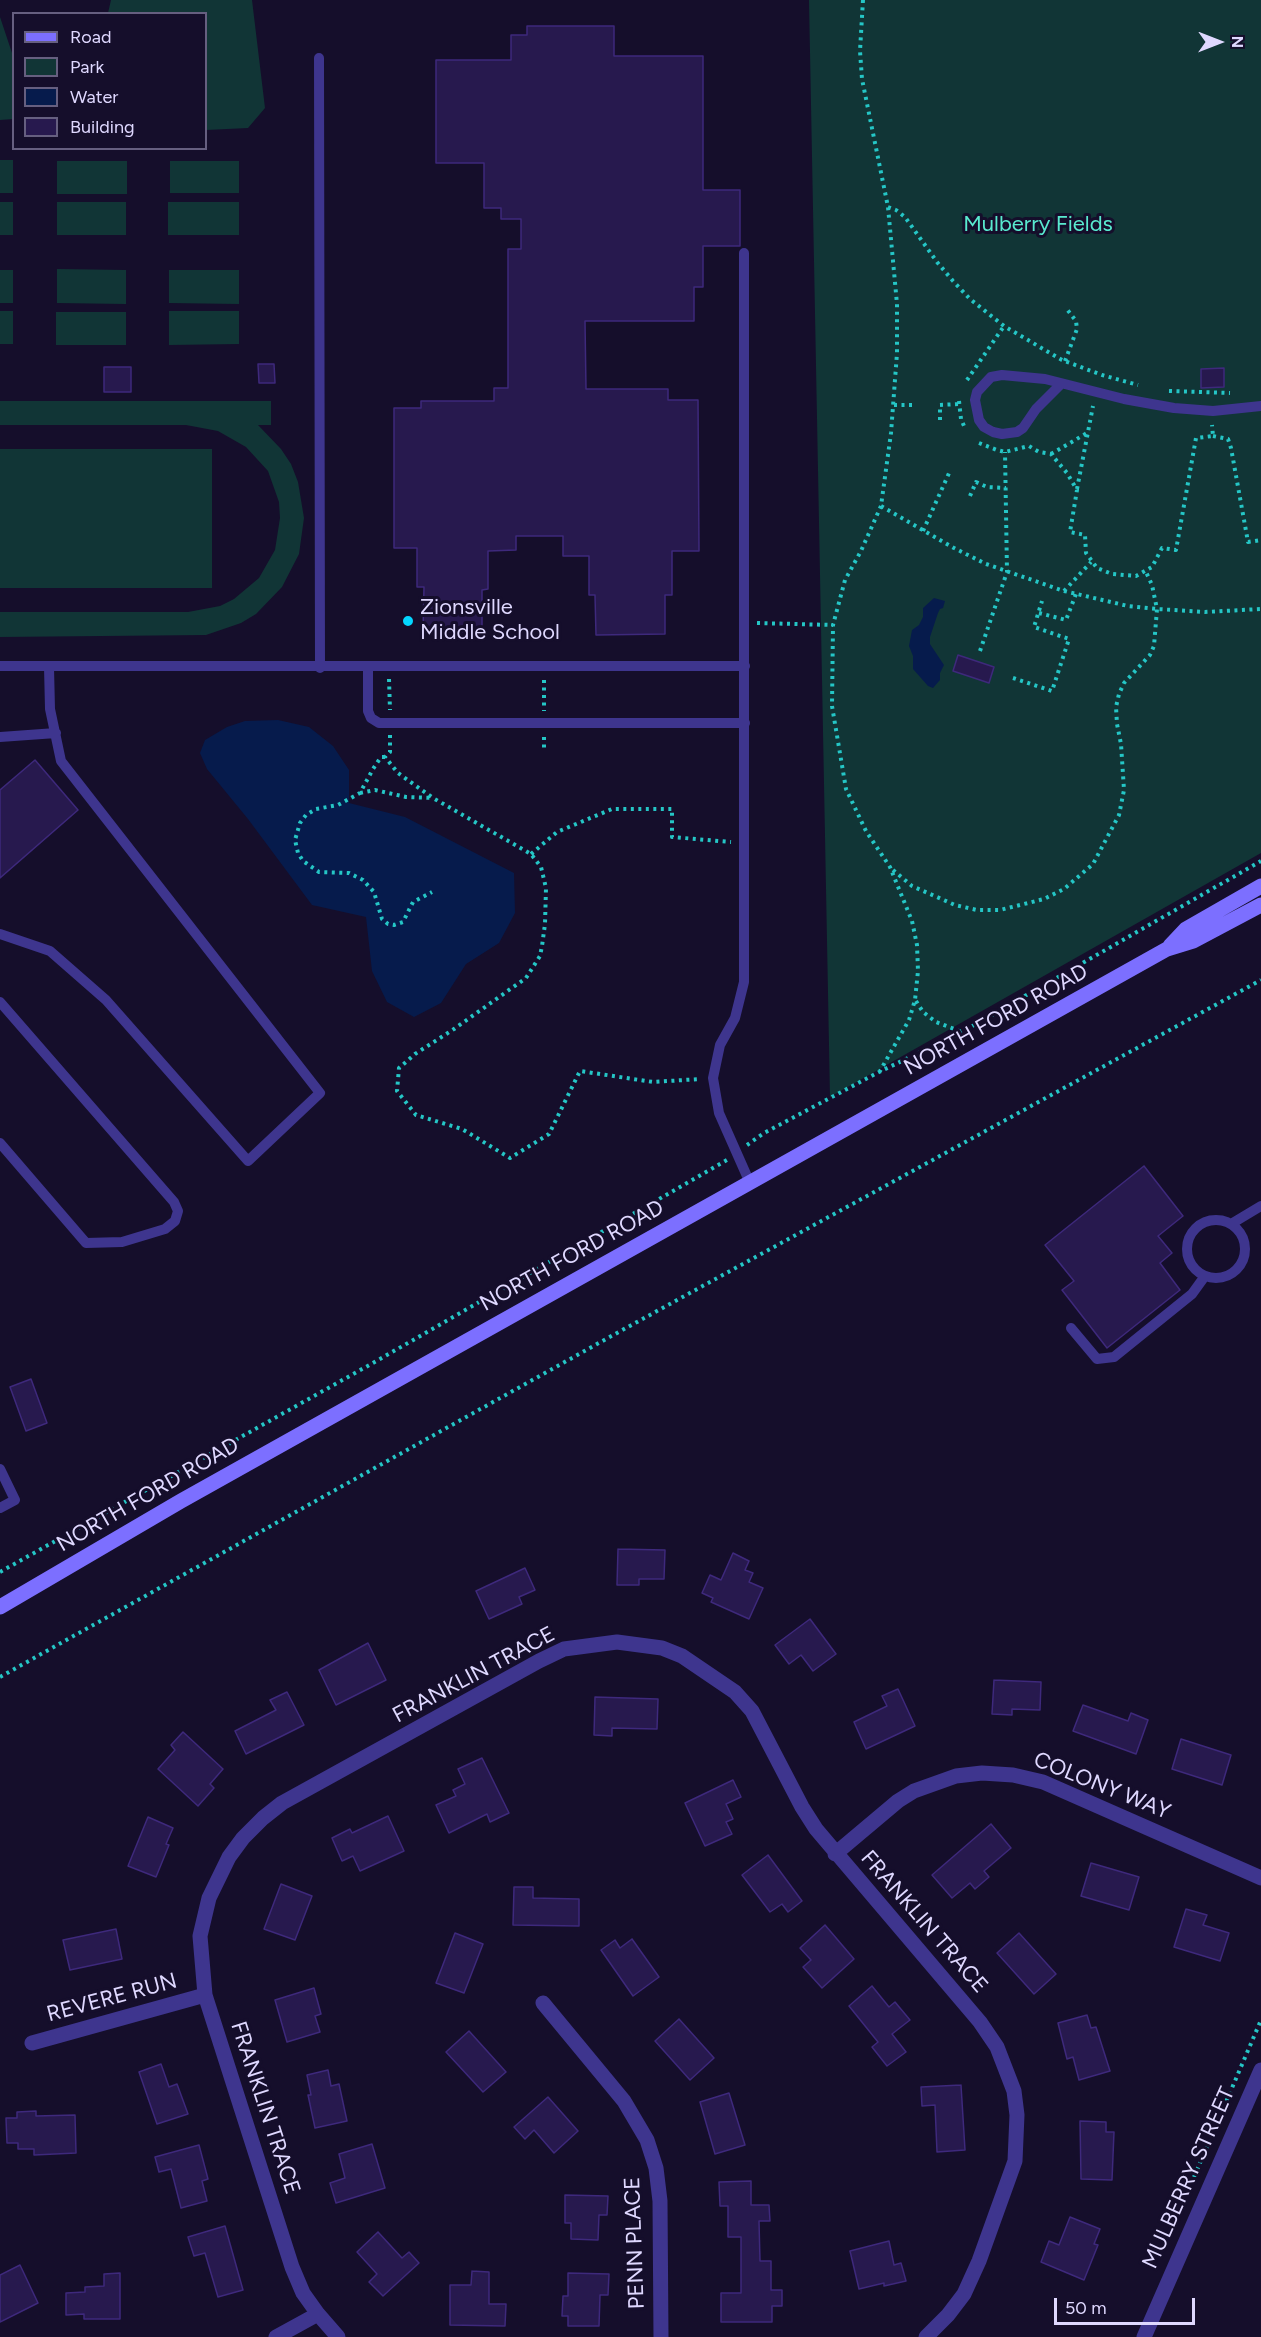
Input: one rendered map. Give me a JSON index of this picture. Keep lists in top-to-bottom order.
{
  "streets": {
    "main road": ["NORTH FORD ROAD"],
    "street": [
      "FRANKLIN TRACE",
      "COLONY WAY",
      "REVERE RUN",
      "MULBERRY STREET",
      "PENN PLACE"
    ]
  },
  "crossings": [
    ["FRANKLIN TRACE", "COLONY WAY"],
    ["FRANKLIN TRACE", "REVERE RUN"]
  ],
  "parks": ["Mulberry Fields"],
  "places": ["Zionsville Middle School"],
  "legend": [
    "Road",
    "Park",
    "Water",
    "Building"
  ],
  "scale_bar": "50 m",
  "north": "right"
}
